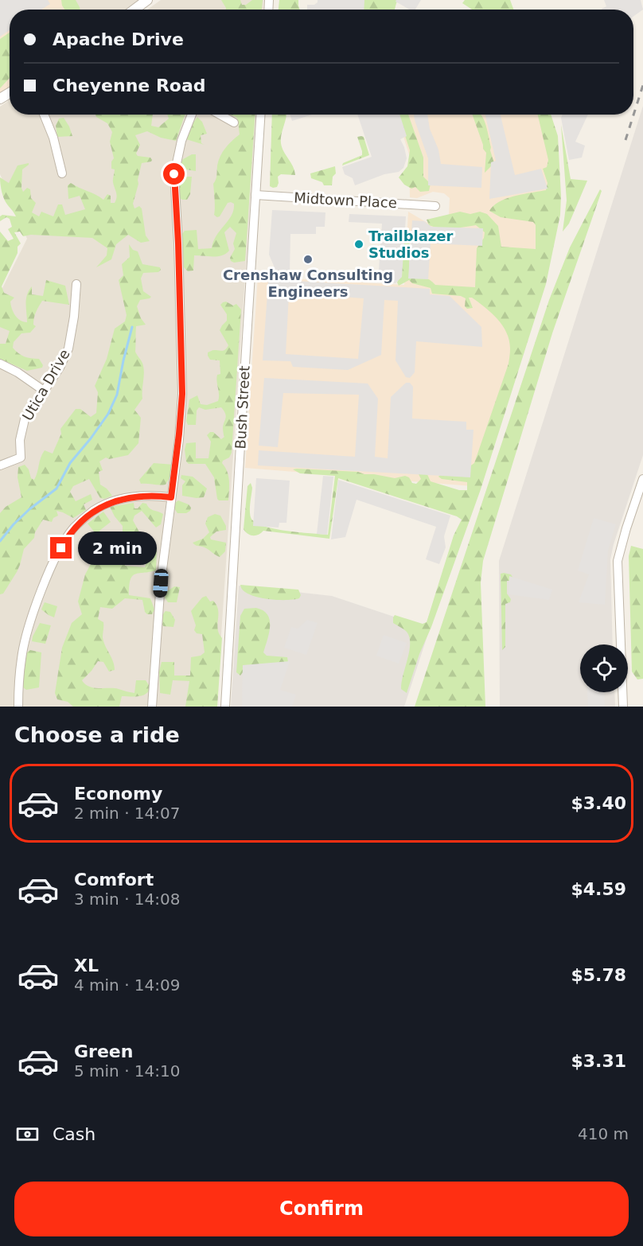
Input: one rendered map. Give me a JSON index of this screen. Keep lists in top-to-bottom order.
{
  "streets": {
    "street": ["Midtown Place", "Utica Drive", "Bush Street"]
  },
  "crossings": [
    ["Midtown Place", "Bush Street"]
  ],
  "places": ["Trailblazer Studios", "Crenshaw Consulting Engineers"],
  "page": {
    "banner": ["Apache Drive", "Cheyenne Road"],
    "bubble": "2 min",
    "heading": "Choose a ride",
    "list": [
      {
        "name": "Economy",
        "note": "2 min · 14:07",
        "value": "$3.40"
      },
      {
        "name": "Comfort",
        "note": "3 min · 14:08",
        "value": "$4.59"
      },
      {
        "name": "XL",
        "note": "4 min · 14:09",
        "value": "$5.78"
      },
      {
        "name": "Green",
        "note": "5 min · 14:10",
        "value": "$3.31"
      }
    ],
    "pay": ["Cash", "410 m"],
    "buttons": "Confirm"
  }
}
